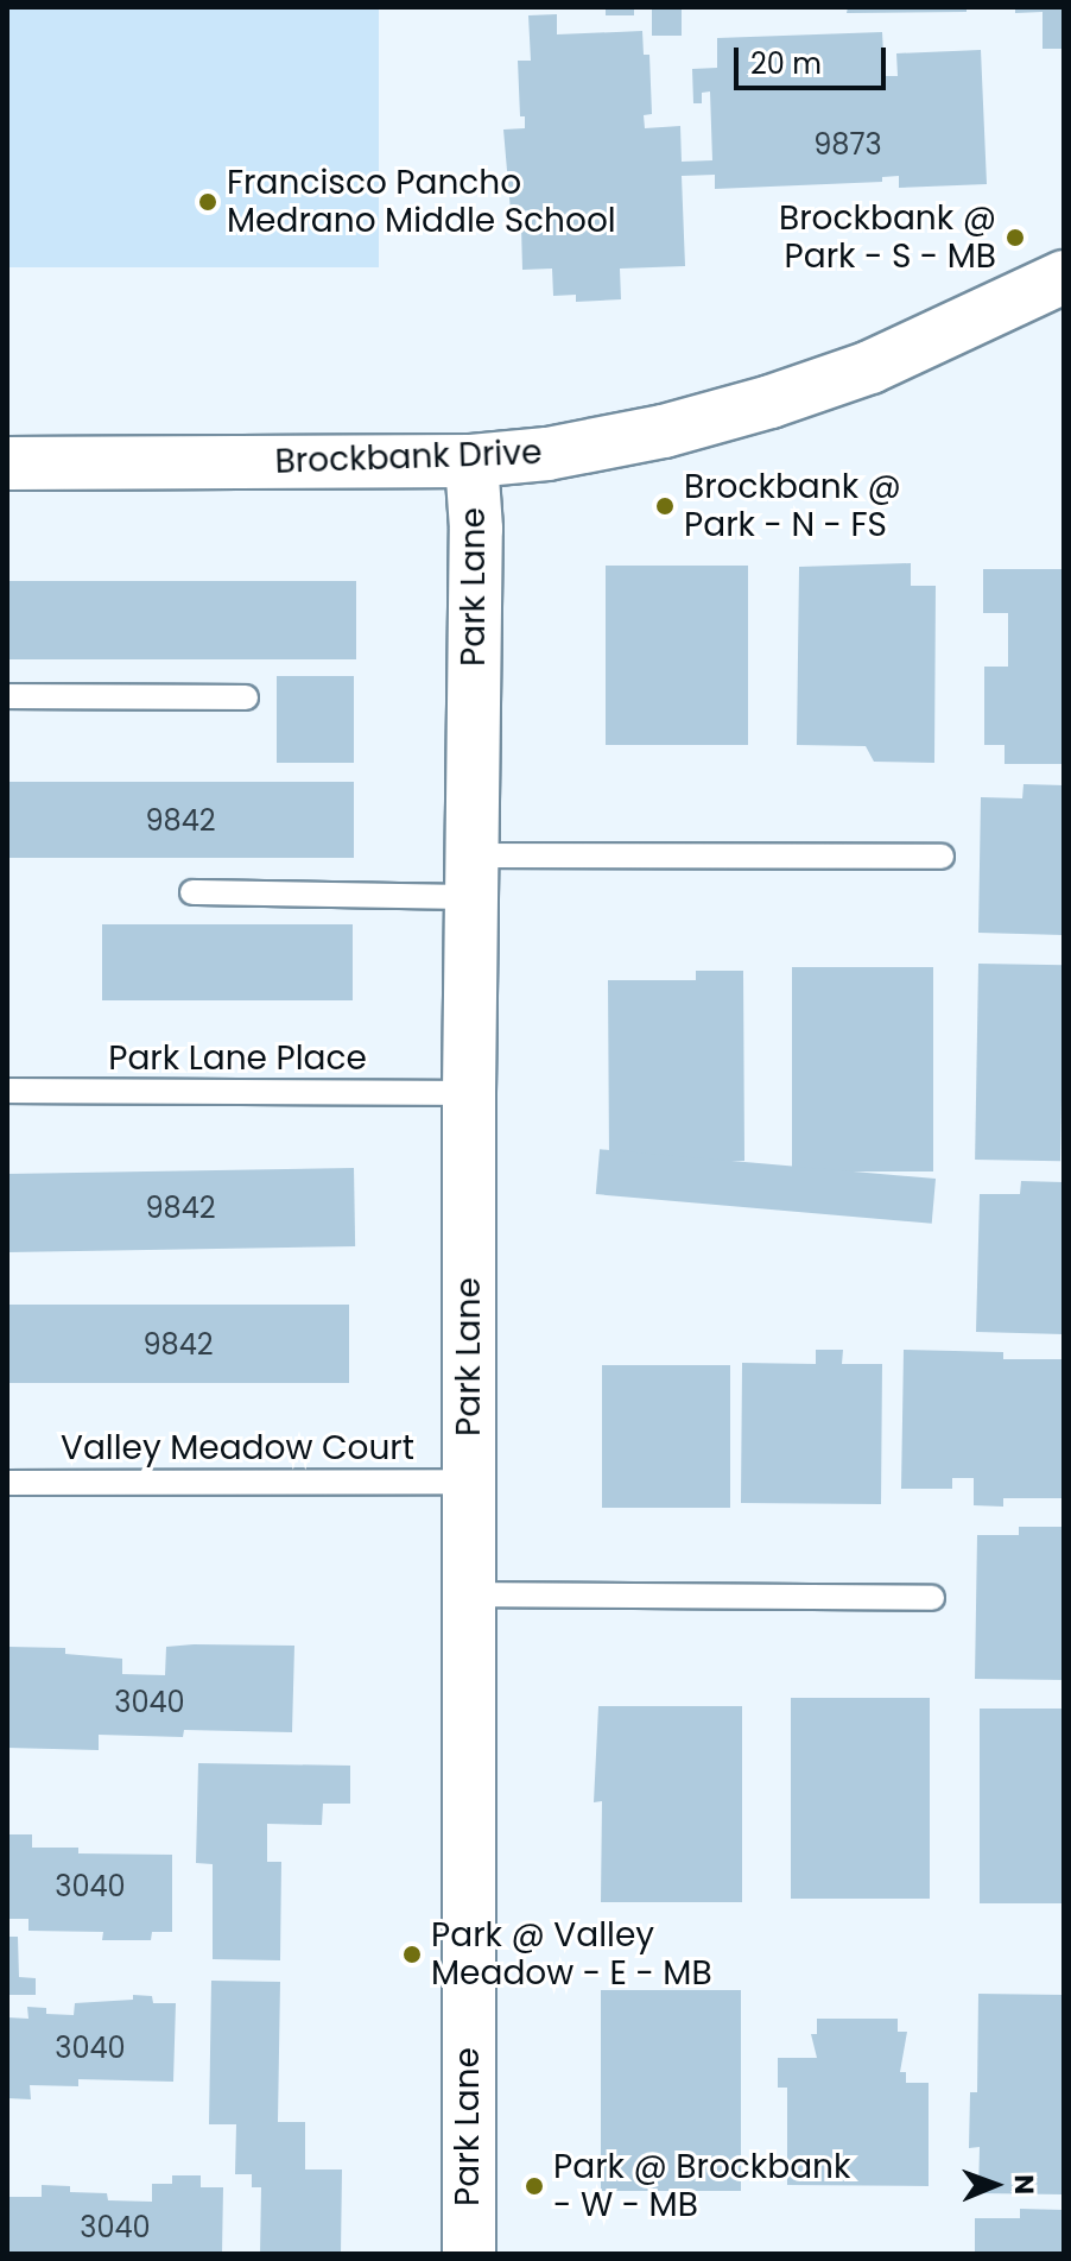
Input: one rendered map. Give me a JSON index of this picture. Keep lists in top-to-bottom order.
{
  "streets": {
    "street": ["Brockbank Drive", "Park Lane"],
    "lane": ["Park Lane Place", "Valley Meadow Court"]
  },
  "crossings": [
    ["Brockbank Drive", "Park Lane"],
    ["Park Lane", "Park Lane Place"],
    ["Park Lane", "Valley Meadow Court"]
  ],
  "places": [
    "Francisco Pancho Medrano Middle School",
    "Brockbank @ Park - S - MB",
    "Brockbank @ Park - N - FS",
    "Park @ Valley Meadow - E - MB",
    "Park @ Brockbank - W - MB"
  ],
  "house_numbers": [
    "9873",
    "9842",
    "9842",
    "9842",
    "3040",
    "3040",
    "3040",
    "3040"
  ],
  "scale_bar": "20 m",
  "north": "right"
}
